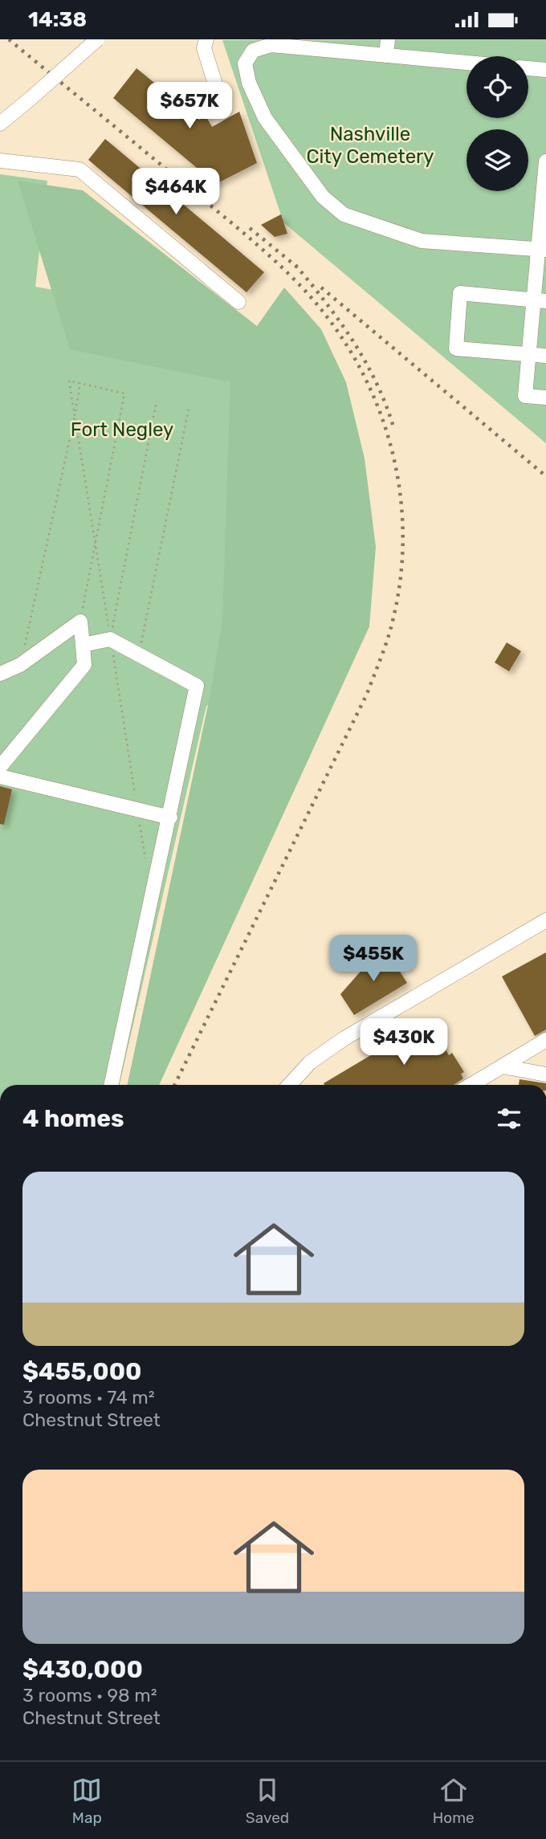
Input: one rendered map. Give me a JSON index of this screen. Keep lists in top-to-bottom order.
{
  "parks": ["Nashville City Cemetery", "Fort Negley"],
  "page": {
    "status": "14:38",
    "price": [
      "$657K",
      "$464K",
      "$455K",
      "$430K"
    ],
    "heading": "4 homes",
    "list": [
      {
        "name": "$455,000",
        "note": "3 rooms · 74 m² · Chestnut Street"
      },
      {
        "name": "$430,000",
        "note": "3 rooms · 98 m² · Chestnut Street"
      }
    ],
    "tabs": ["Map", "Saved", "Home"]
  }
}
